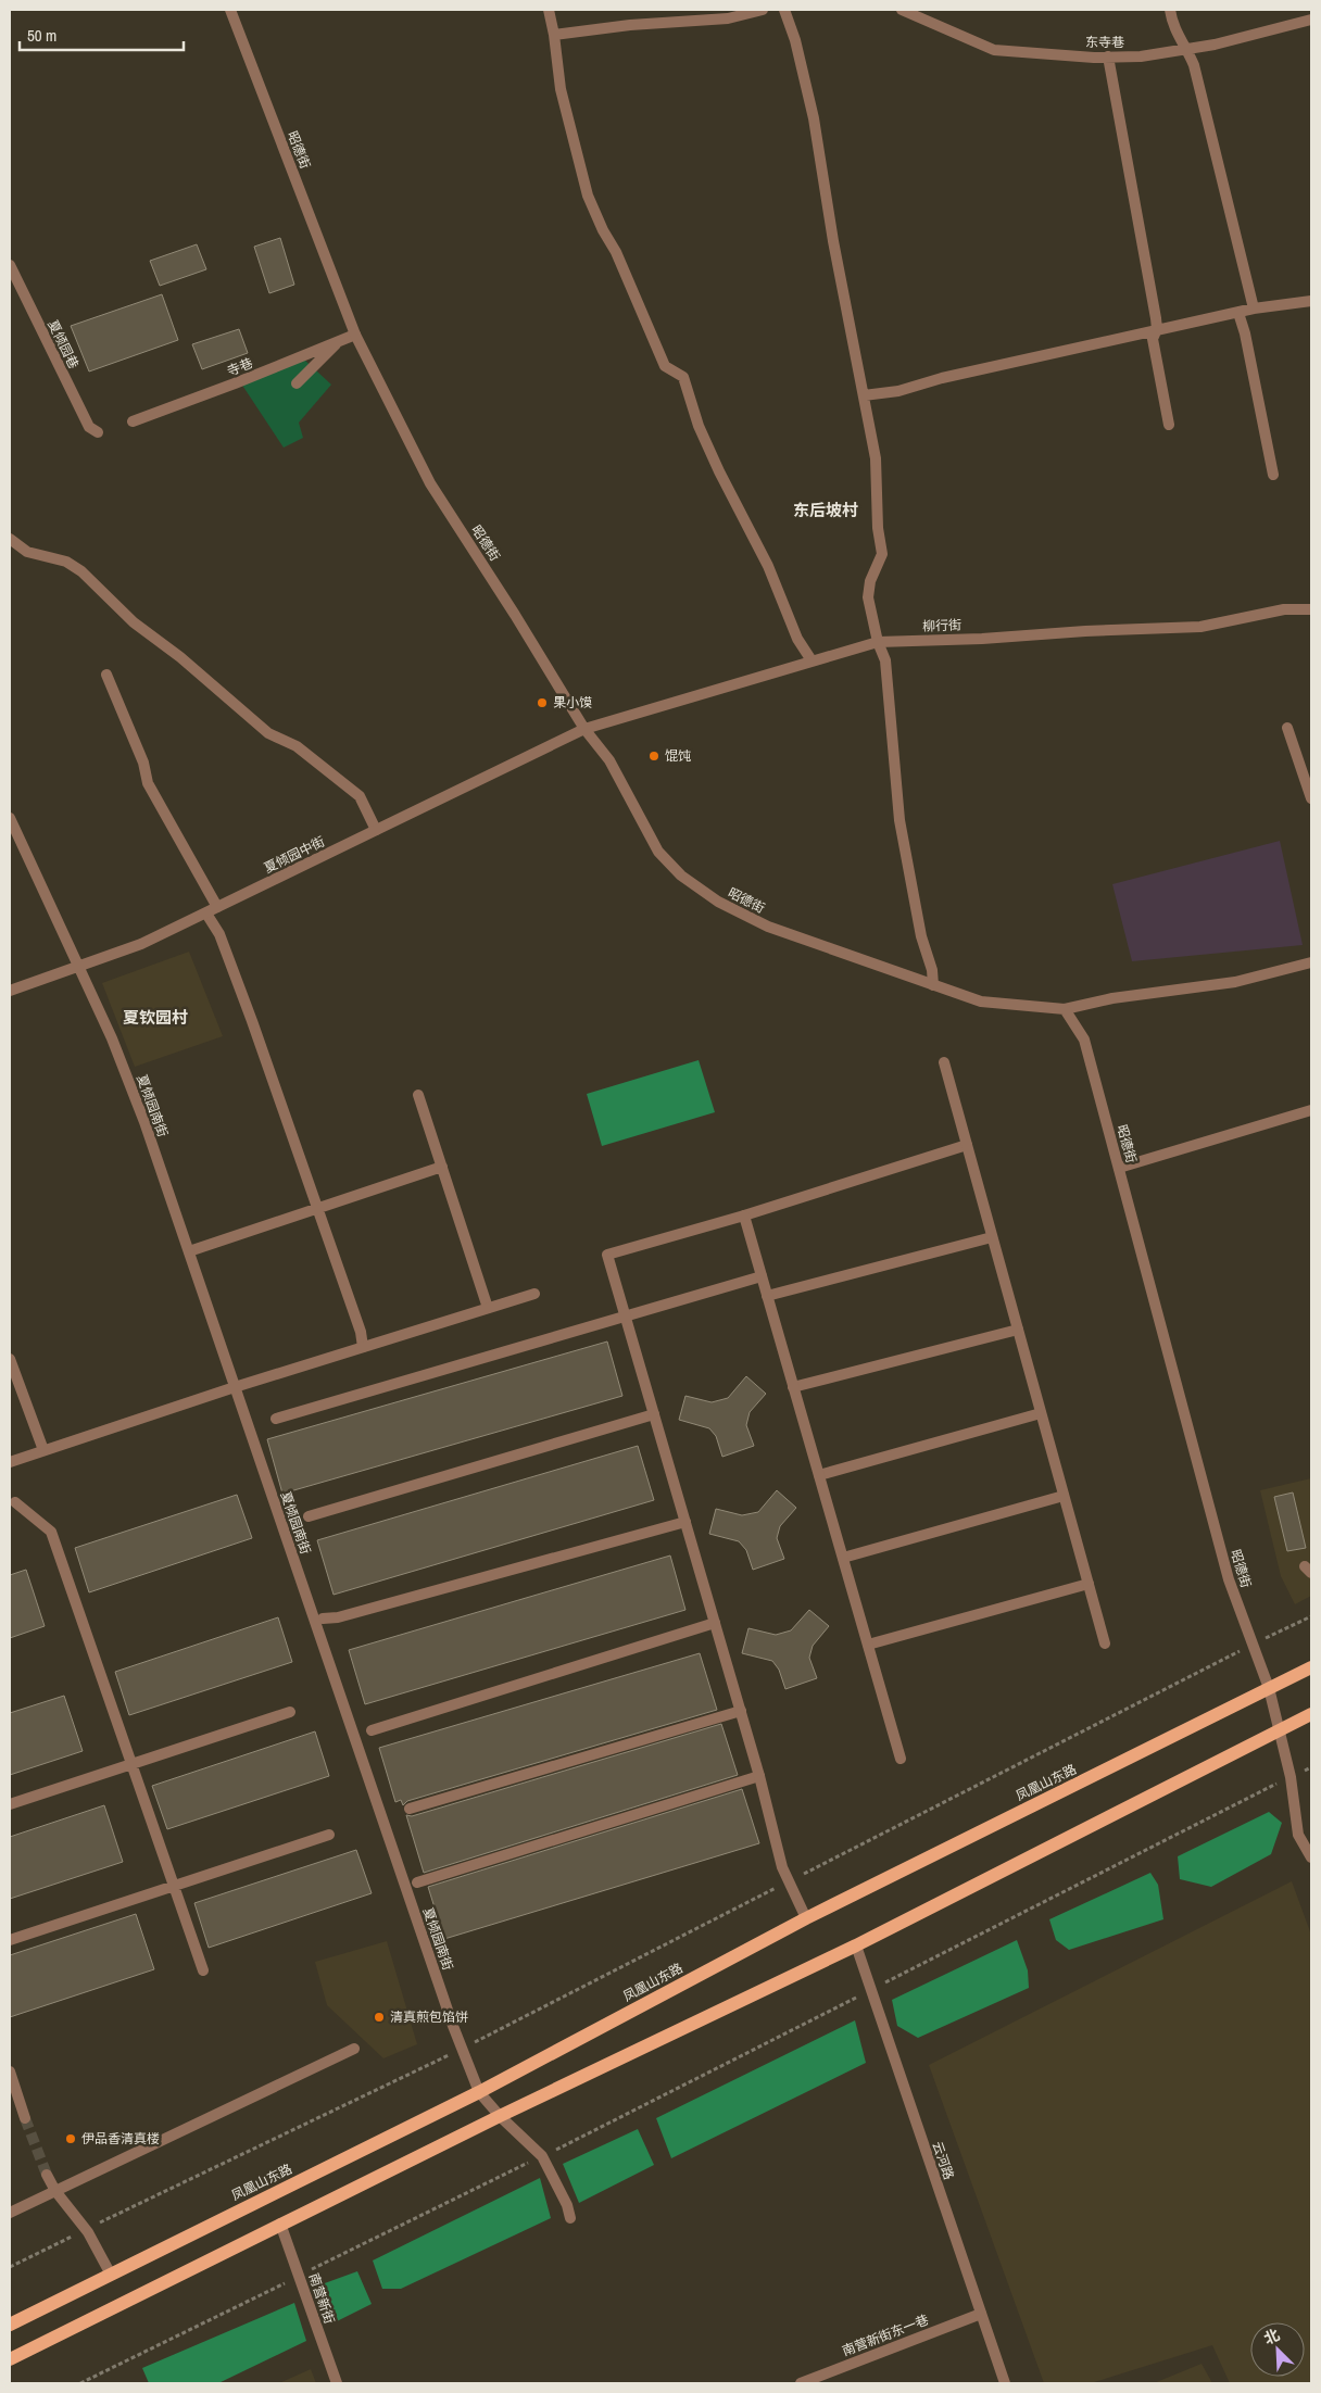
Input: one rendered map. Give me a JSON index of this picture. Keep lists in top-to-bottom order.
{
  "streets": {
    "main road": ["凤凰山东路"],
    "street": [
      "东寺巷",
      "昭德街",
      "夏倾园巷",
      "寺巷",
      "柳行街",
      "夏倾园中街",
      "夏倾园南街",
      "云河路",
      "南营新街",
      "南营新街东一巷"
    ]
  },
  "crossings": [
    ["昭德街", "寺巷"],
    ["昭德街", "柳行街"],
    ["昭德街", "夏倾园中街"],
    ["昭德街", "凤凰山东路"],
    ["柳行街", "夏倾园中街"],
    ["夏倾园中街", "夏倾园南街"],
    ["夏倾园南街", "凤凰山东路"],
    ["云河路", "南营新街东一巷"]
  ],
  "districts": ["东后坡村", "夏钦园村"],
  "places": [
    "果小馍",
    "馄饨",
    "清真煎包馅饼",
    "伊品香清真楼"
  ],
  "scale_bar": "50 m",
  "north": "top left"
}
